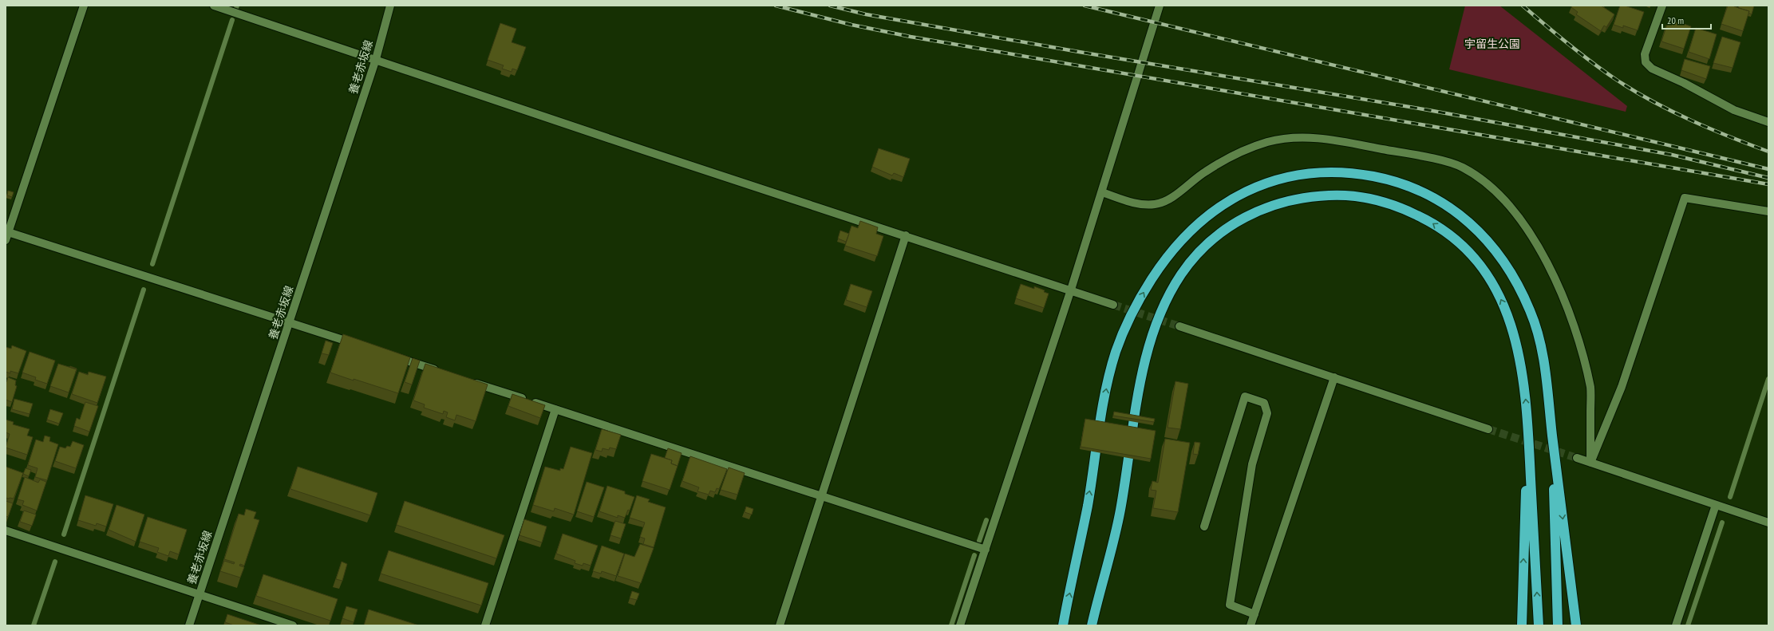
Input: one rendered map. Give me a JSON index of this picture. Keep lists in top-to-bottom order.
{
  "streets": {
    "street": ["養老赤坂線"]
  },
  "parks": ["宇留生公園"],
  "scale_bar": "20 m"
}
